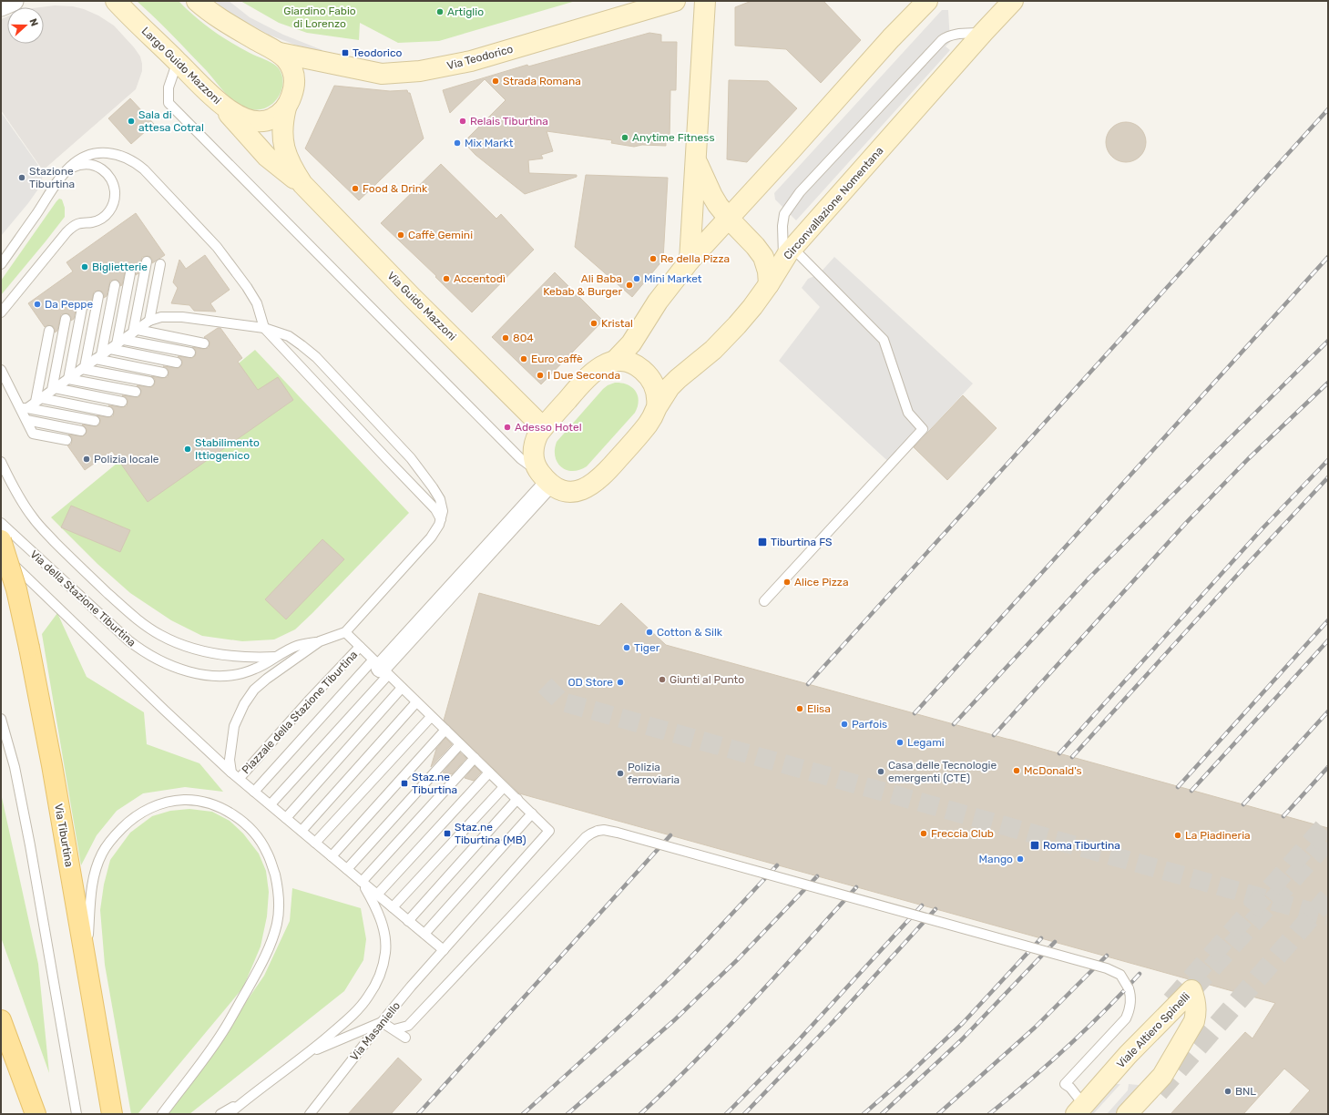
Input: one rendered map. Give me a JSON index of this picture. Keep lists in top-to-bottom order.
{
  "streets": {
    "main road": ["Via Tiburtina"],
    "street": [
      "Via Teodorico",
      "Largo Guido Mazzoni",
      "Circonvallazione Nomentana",
      "Via Guido Mazzoni",
      "Viale Altiero Spinelli"
    ],
    "lane": ["Via della Stazione Tiburtina", "Piazzale della Stazione Tiburtina", "Via Masaniello"]
  },
  "crossings": [
    ["Largo Guido Mazzoni", "Via Guido Mazzoni"],
    ["Circonvallazione Nomentana", "Via Guido Mazzoni"],
    ["Via della Stazione Tiburtina", "Piazzale della Stazione Tiburtina"],
    ["Piazzale della Stazione Tiburtina", "Via Masaniello"]
  ],
  "parks": ["Giardino Fabio di Lorenzo"],
  "places": {
    "other": [
      "Artiglio",
      "Strada Romana",
      "Sala di attesa Cotral",
      "Relais Tiburtina",
      "Anytime Fitness",
      "Mix Markt",
      "Stazione Tiburtina",
      "Food & Drink",
      "Caffè Gemini",
      "Re della Pizza",
      "Biglietterie",
      "Accentodì",
      "Mini Market",
      "Ali Baba Kebab & Burger",
      "Da Peppe",
      "Kristal",
      "804",
      "Euro caffè",
      "I Due Seconda",
      "Adesso Hotel",
      "Stabilimento Ittiogenico",
      "Polizia locale",
      "Alice Pizza",
      "Cotton & Silk",
      "Tiger",
      "Giunti al Punto",
      "OD Store",
      "Elisa",
      "Parfois",
      "Legami",
      "McDonald's",
      "Casa delle Tecnologie emergenti (CTE)",
      "Polizia ferroviaria",
      "Freccia Club",
      "La Piadineria",
      "Mango",
      "BNL"
    ],
    "transit": [
      "Teodorico",
      "Tiburtina FS",
      "Staz.ne Tiburtina",
      "Staz.ne Tiburtina (MB)",
      "Roma Tiburtina"
    ]
  },
  "north": "right"
}
